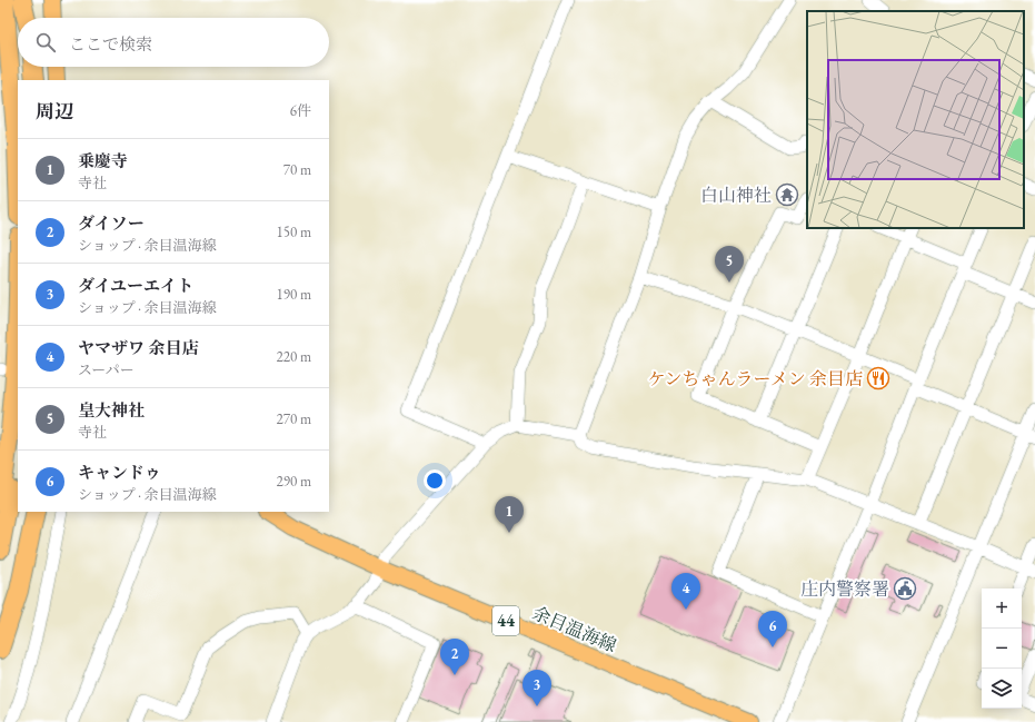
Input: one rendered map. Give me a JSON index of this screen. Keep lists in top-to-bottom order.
{
  "streets": {
    "main road": ["44", "余目温海線"]
  },
  "places": {
    "temple": ["白山神社"],
    "restaurant": ["ケンちゃんラーメン 余目店"],
    "public building": ["庄内警察署"]
  },
  "page": {
    "search": "ここで検索",
    "heading": ["周辺", "6件"],
    "list": [
      {
        "mark": "1",
        "name": "乗慶寺",
        "note": "寺社",
        "value": "70 m"
      },
      {
        "mark": "2",
        "name": "ダイソー",
        "note": "ショップ · 余目温海線",
        "value": "150 m"
      },
      {
        "mark": "3",
        "name": "ダイユーエイト",
        "note": "ショップ · 余目温海線",
        "value": "190 m"
      },
      {
        "mark": "4",
        "name": "ヤマザワ 余目店",
        "note": "スーパー",
        "value": "220 m"
      },
      {
        "mark": "5",
        "name": "皇大神社",
        "note": "寺社",
        "value": "270 m"
      },
      {
        "mark": "6",
        "name": "キャンドゥ",
        "note": "ショップ · 余目温海線",
        "value": "290 m"
      }
    ],
    "pins": [
      "5",
      "1",
      "4",
      "6",
      "2",
      "3"
    ],
    "map_buttons": ["+", "−"]
  }
}
